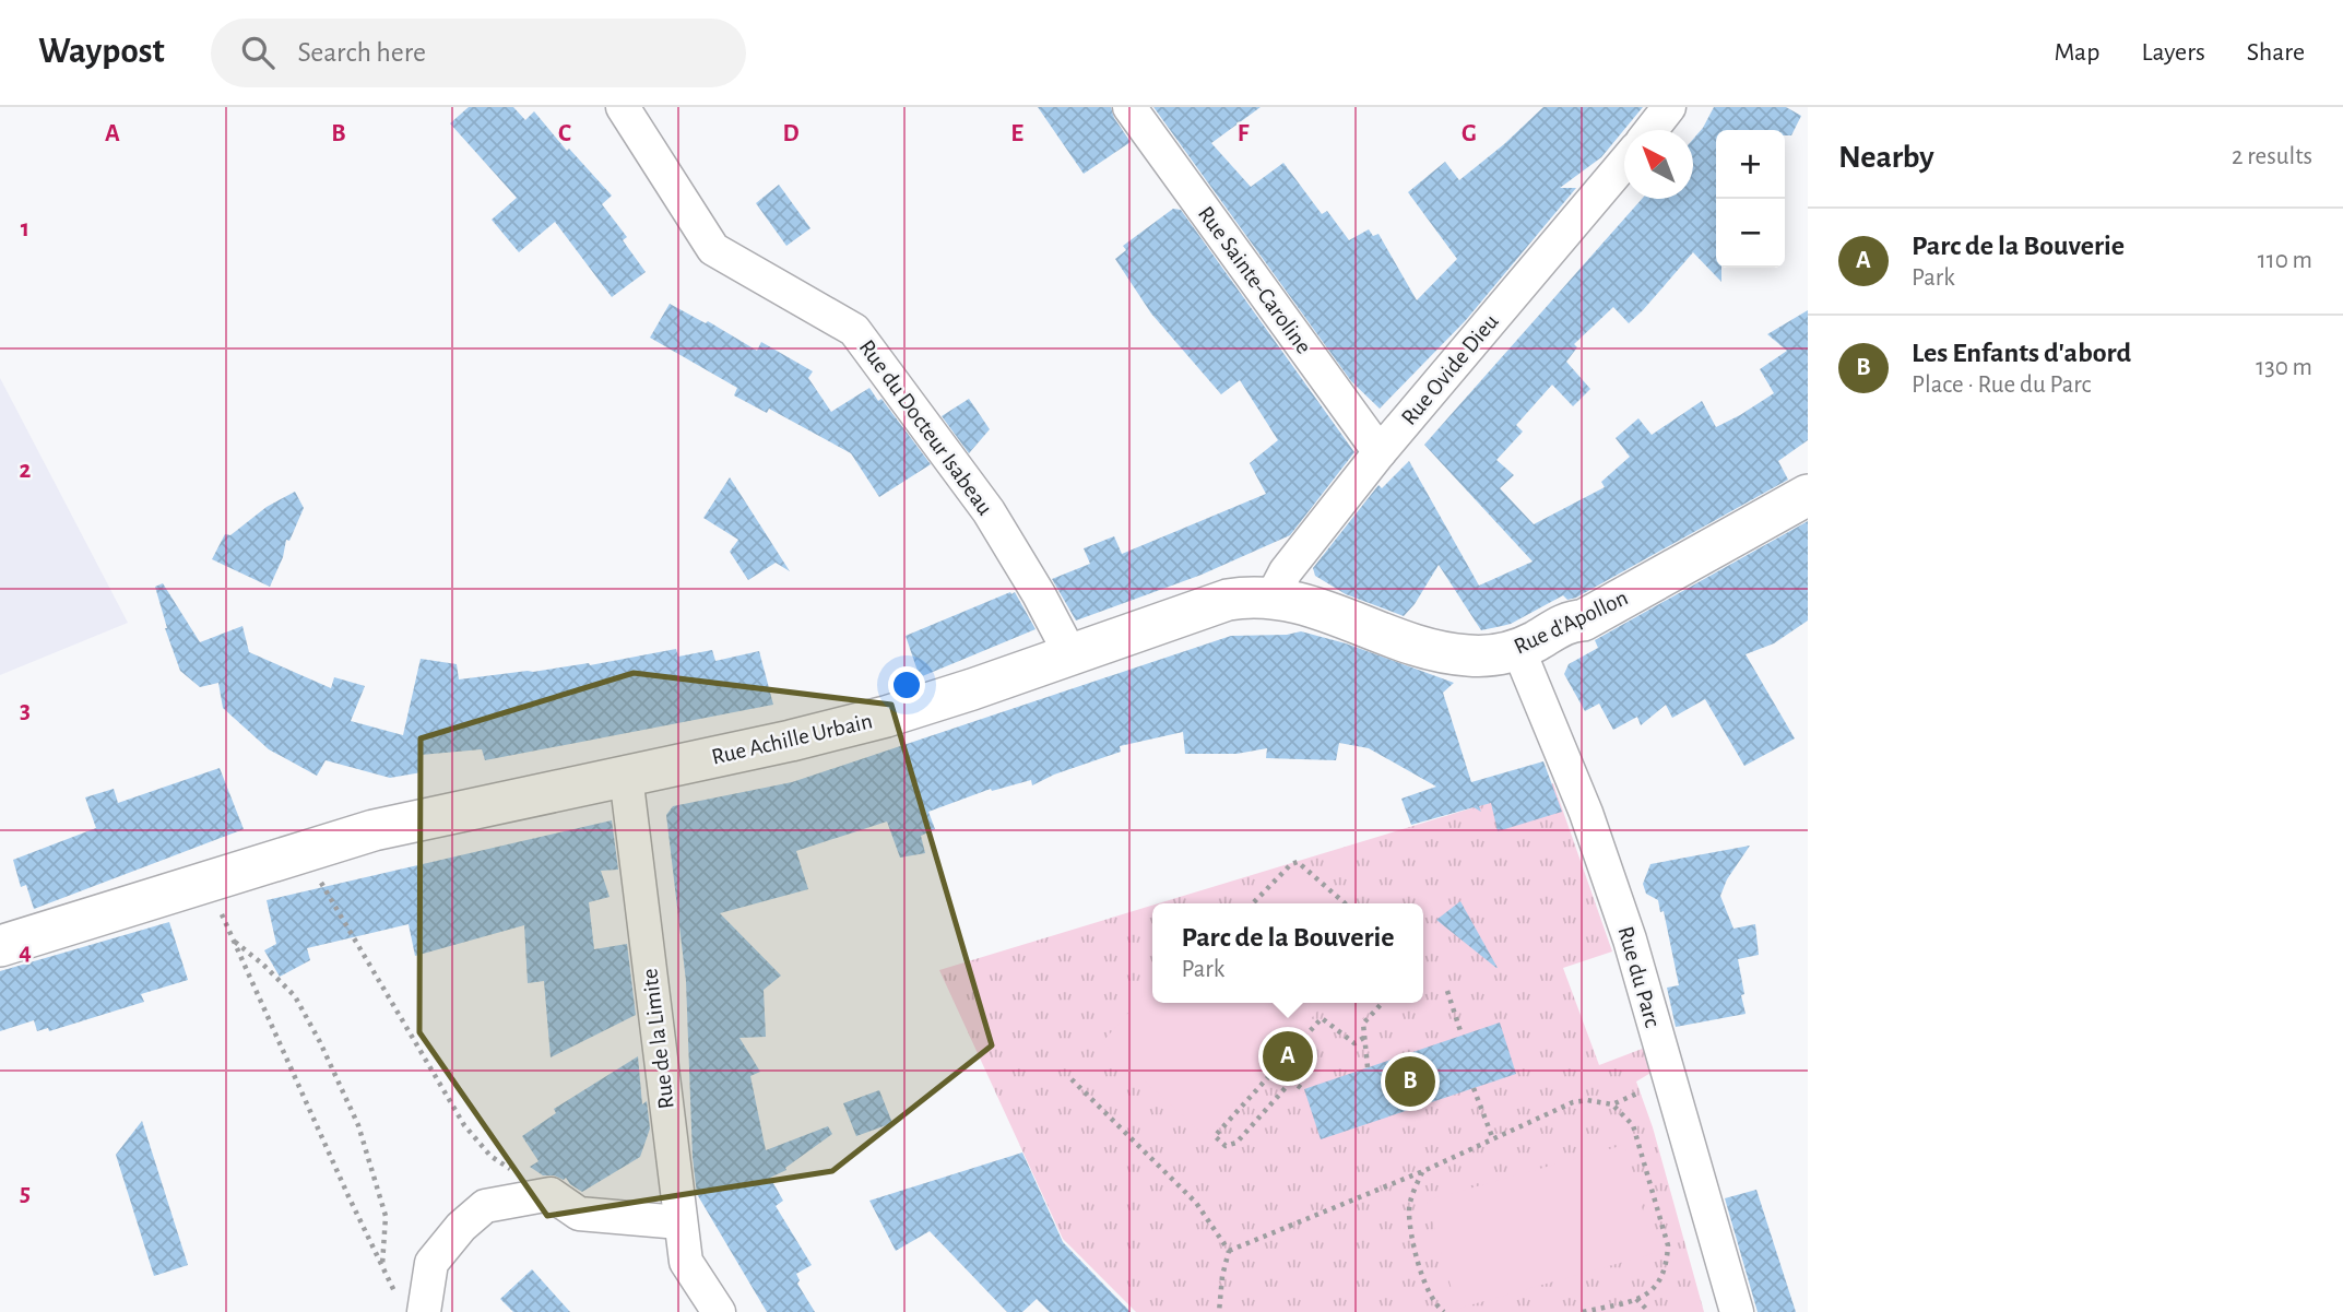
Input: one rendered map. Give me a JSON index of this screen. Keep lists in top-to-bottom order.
{
  "streets": {
    "street": [
      "Rue Sainte-Caroline",
      "Rue Ovide Dieu",
      "Rue du Docteur Isabeau",
      "Rue d'Apollon",
      "Rue Achille Urbain",
      "Rue du Parc",
      "Rue de la Limite"
    ]
  },
  "crossings": [
    ["Rue Sainte-Caroline", "Rue Ovide Dieu"],
    ["Rue Ovide Dieu", "Rue d'Apollon"],
    ["Rue Ovide Dieu", "Rue Achille Urbain"],
    ["Rue du Docteur Isabeau", "Rue Achille Urbain"],
    ["Rue d'Apollon", "Rue Achille Urbain"],
    ["Rue d'Apollon", "Rue du Parc"],
    ["Rue Achille Urbain", "Rue de la Limite"]
  ],
  "north": "top left",
  "page": {
    "header": "Waypost",
    "search": "Search here",
    "nav": ["Map", "Layers", "Share"],
    "heading": ["Nearby", "2 results"],
    "map_buttons": ["+", "−"],
    "list": [
      {
        "mark": "A",
        "name": "Parc de la Bouverie",
        "note": "Park",
        "value": "110 m"
      },
      {
        "mark": "B",
        "name": "Les Enfants d'abord",
        "note": "Place · Rue du Parc",
        "value": "130 m"
      }
    ],
    "popup": ["Parc de la Bouverie", "Park"],
    "pins": ["A", "B"]
  },
  "grid": {
    "columns": [
      "A",
      "B",
      "C",
      "D",
      "E",
      "F",
      "G"
    ],
    "rows": [
      "1",
      "2",
      "3",
      "4",
      "5"
    ]
  }
}
